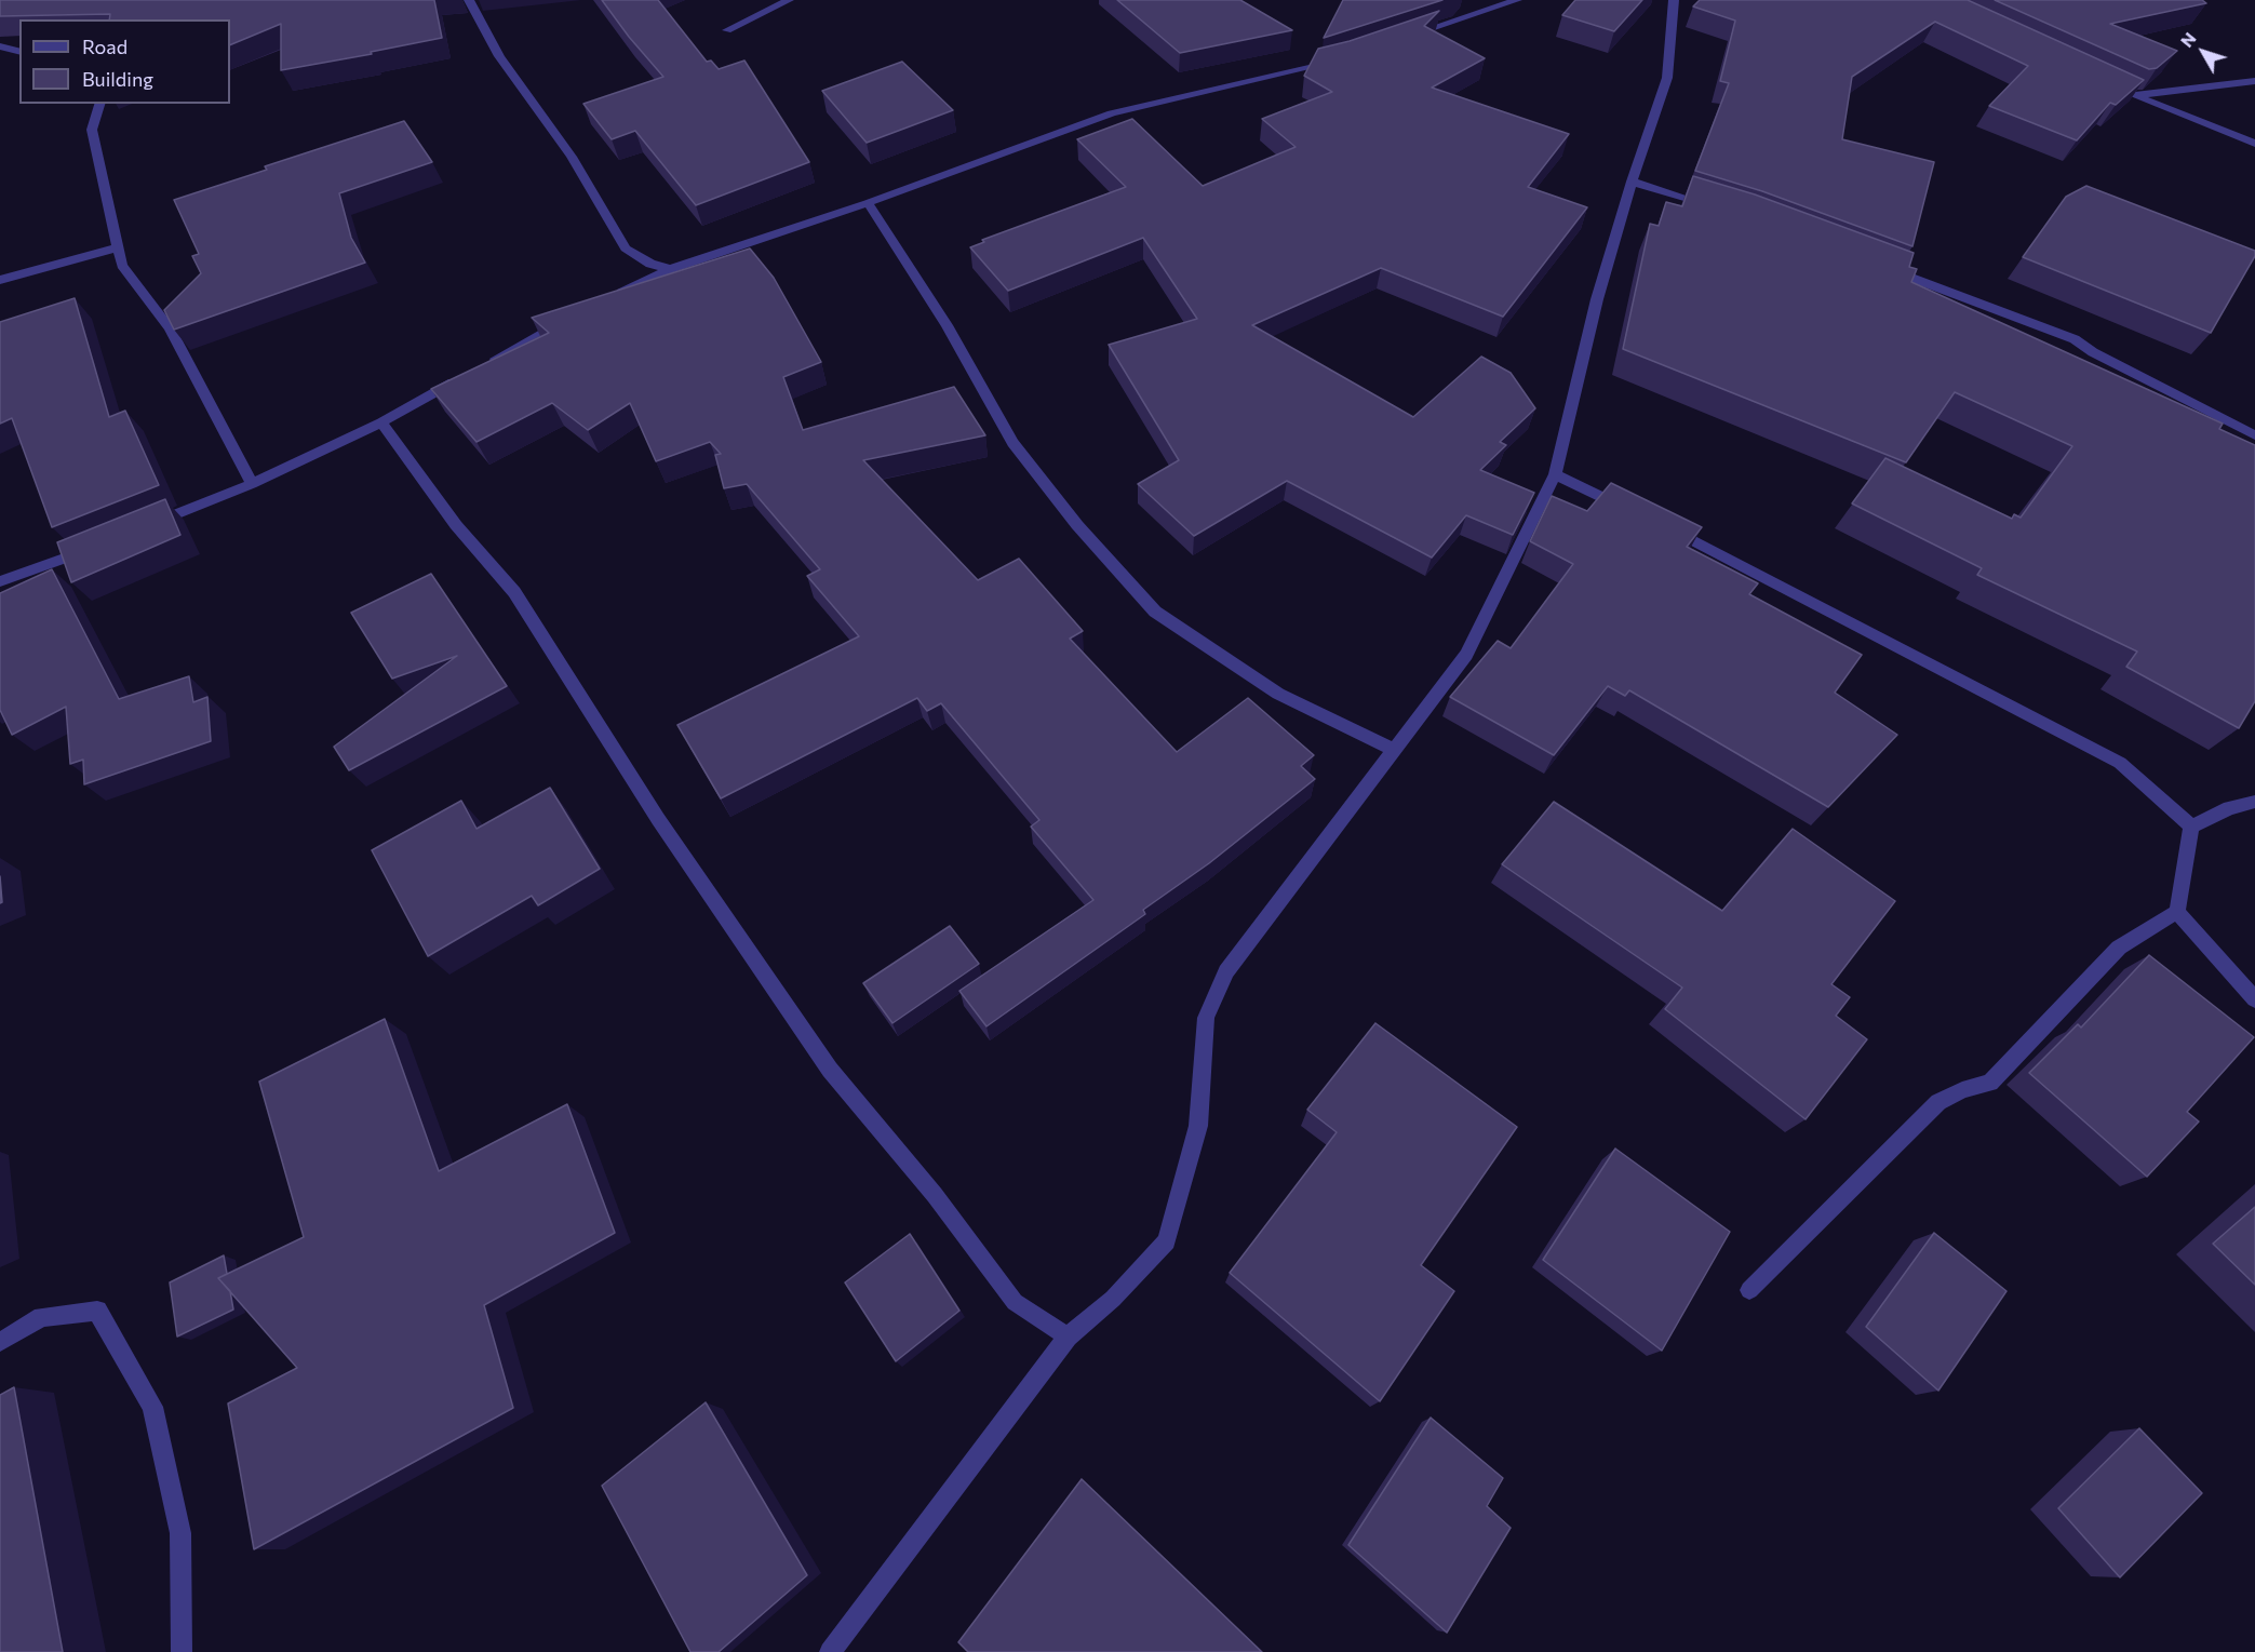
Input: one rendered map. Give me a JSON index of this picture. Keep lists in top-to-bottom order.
{
  "legend": ["Road", "Building"],
  "north": "top left"
}
